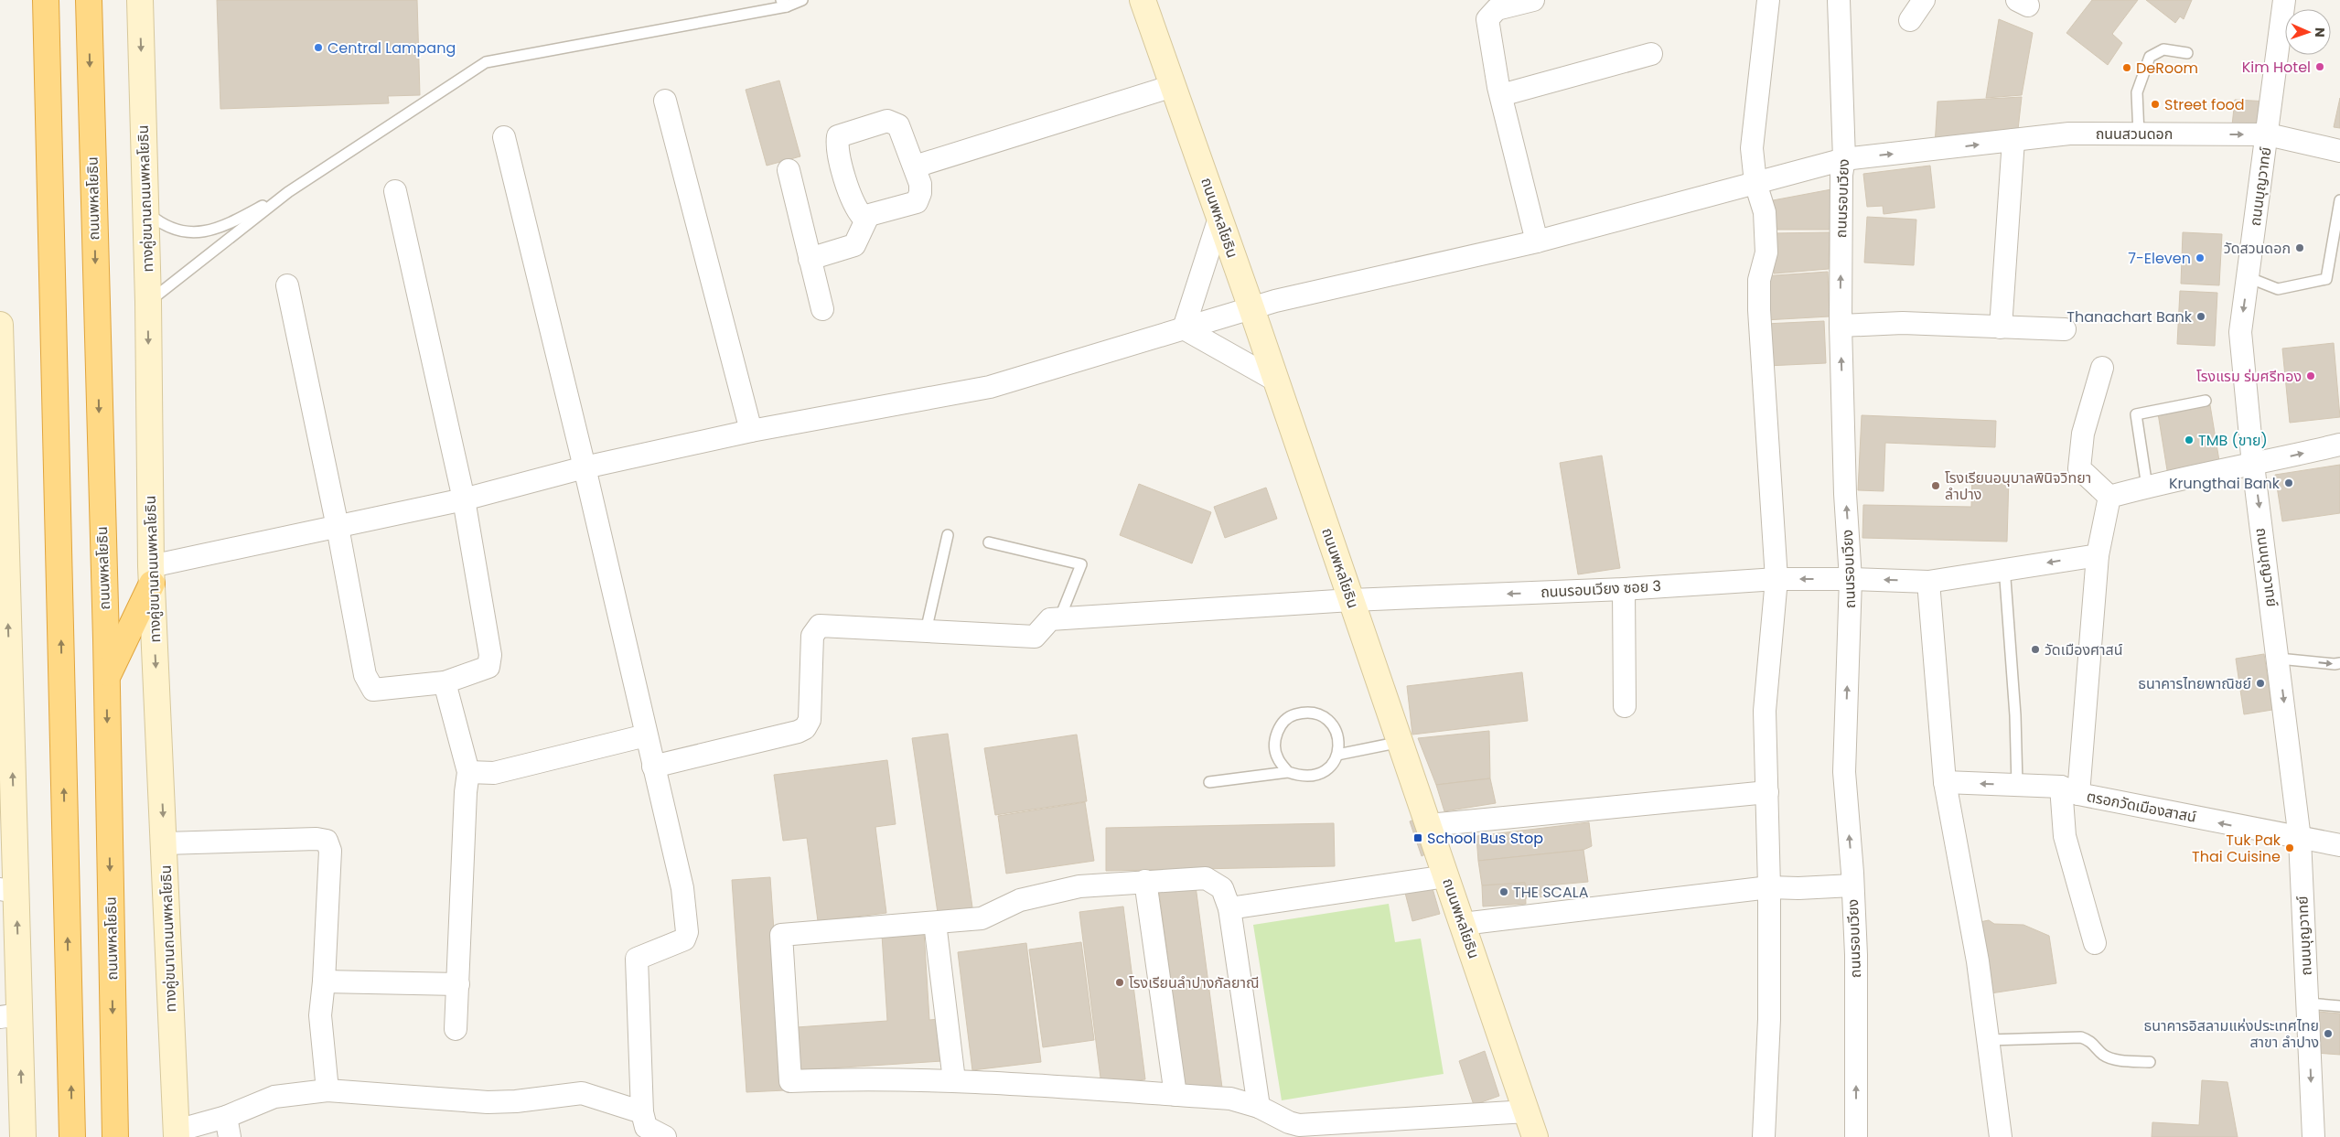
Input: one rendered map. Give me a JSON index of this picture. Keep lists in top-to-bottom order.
{
  "streets": {
    "highway": ["ถนนพหลโยธิน"],
    "main road": ["ทางคู่ขนานถนนพหลโยธิน"],
    "street": [
      "ถนนสวนดอก",
      "ถนนบุญวาทย์",
      "ถนนรอบเวียง",
      "ถนนรอบเวียง ซอย 3",
      "ตรอกวัดเมืองสาสน์"
    ]
  },
  "crossings": [
    ["ถนนสวนดอก", "ถนนบุญวาทย์"],
    ["ถนนสวนดอก", "ถนนพหลโยธิน"],
    ["ถนนสวนดอก", "ทางคู่ขนานถนนพหลโยธิน"],
    ["ถนนสวนดอก", "ถนนรอบเวียง"],
    ["ถนนบุญวาทย์", "ตรอกวัดเมืองสาสน์"],
    ["ถนนพหลโยธิน", "ถนนรอบเวียง ซอย 3"],
    ["ถนนรอบเวียง", "ถนนรอบเวียง ซอย 3"],
    ["ถนนรอบเวียง ซอย 3", "ตรอกวัดเมืองสาสน์"]
  ],
  "one_way": ["ถนนบุญวาทย์", "ถนนรอบเวียง ซอย 3", "ตรอกวัดเมืองสาสน์"],
  "places": {
    "other": [
      "Central Lampang",
      "Kim Hotel",
      "DeRoom",
      "Street food",
      "วัดสวนดอก",
      "7-Eleven",
      "Thanachart Bank",
      "โรงแรม ร่มศรีทอง",
      "TMB (ขาย)",
      "Krungthai Bank",
      "โรงเรียนอนุบาลพินิจวิทยา ลำปาง",
      "วัดเมืองศาสน์",
      "ธนาคารไทยพาณิชย์",
      "Tuk Pak Thai Cuisine",
      "THE SCALA",
      "โรงเรียนลำปางกัลยาณี",
      "ธนาคารอิสลามแห่งประเทศไทย สาขา ลำปาง"
    ],
    "transit": ["School Bus Stop"]
  },
  "north": "right"
}
